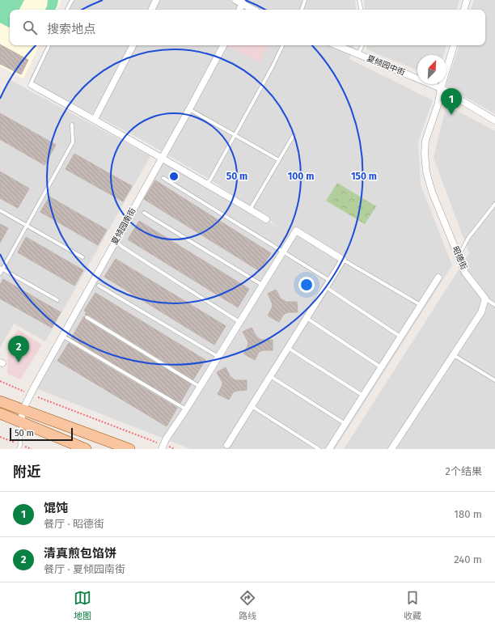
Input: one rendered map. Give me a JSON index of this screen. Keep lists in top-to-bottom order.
{
  "streets": {
    "street": ["夏倾园中街", "夏倾园南街", "昭德街"]
  },
  "crossings": [
    ["夏倾园中街", "昭德街"]
  ],
  "scale_bar": "50 m",
  "north": "top right",
  "page": {
    "search": "搜索地点",
    "pins": ["1", "2"],
    "scale": "50 m",
    "heading": ["附近", "2个结果"],
    "list": [
      {
        "mark": "1",
        "name": "馄饨",
        "note": "餐厅 · 昭德街",
        "value": "180 m"
      },
      {
        "mark": "2",
        "name": "清真煎包馅饼",
        "note": "餐厅 · 夏倾园南街",
        "value": "240 m"
      }
    ],
    "nav": ["地图", "路线", "收藏"]
  },
  "rings": ["50 m", "100 m", "150 m"]
}
